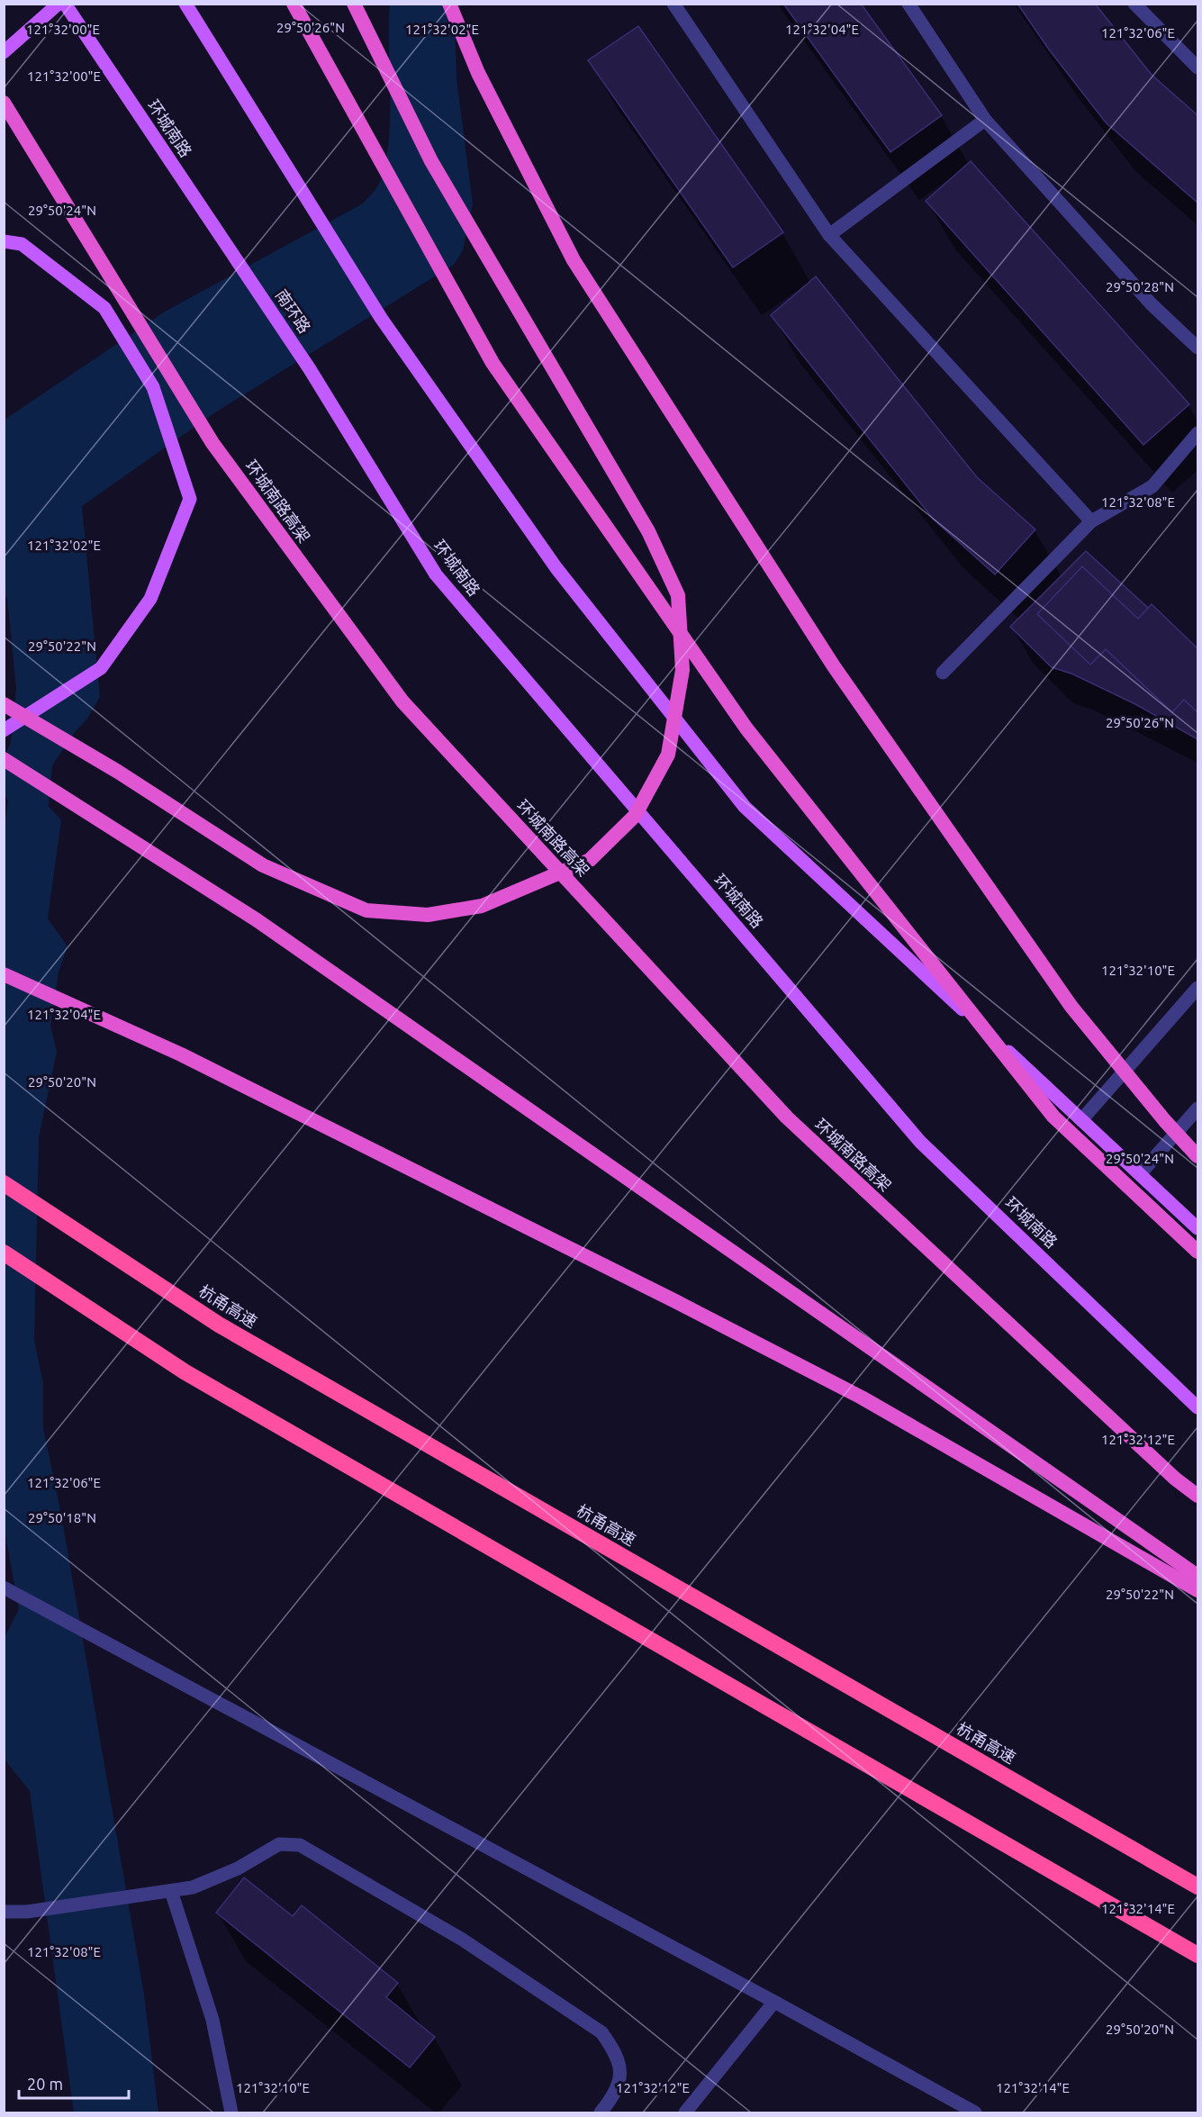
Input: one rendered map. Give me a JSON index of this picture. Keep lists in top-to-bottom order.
{
  "streets": {
    "highway": ["环城南路高架", "杭甬高速"],
    "main road": ["环城南路", "南环路"]
  },
  "crossings": [
    ["环城南路", "南环路"]
  ],
  "scale_bar": "20 m",
  "coordinates": [
    "29°50'26\"N",
    "121°32'00\"E",
    "121°32'02\"E",
    "121°32'04\"E",
    "121°32'06\"E",
    "29°50'24\"N",
    "29°50'28\"N",
    "121°32'08\"E",
    "29°50'22\"N",
    "121°32'10\"E",
    "29°50'20\"N",
    "121°32'12\"E",
    "29°50'18\"N",
    "121°32'14\"E"
  ]
}
